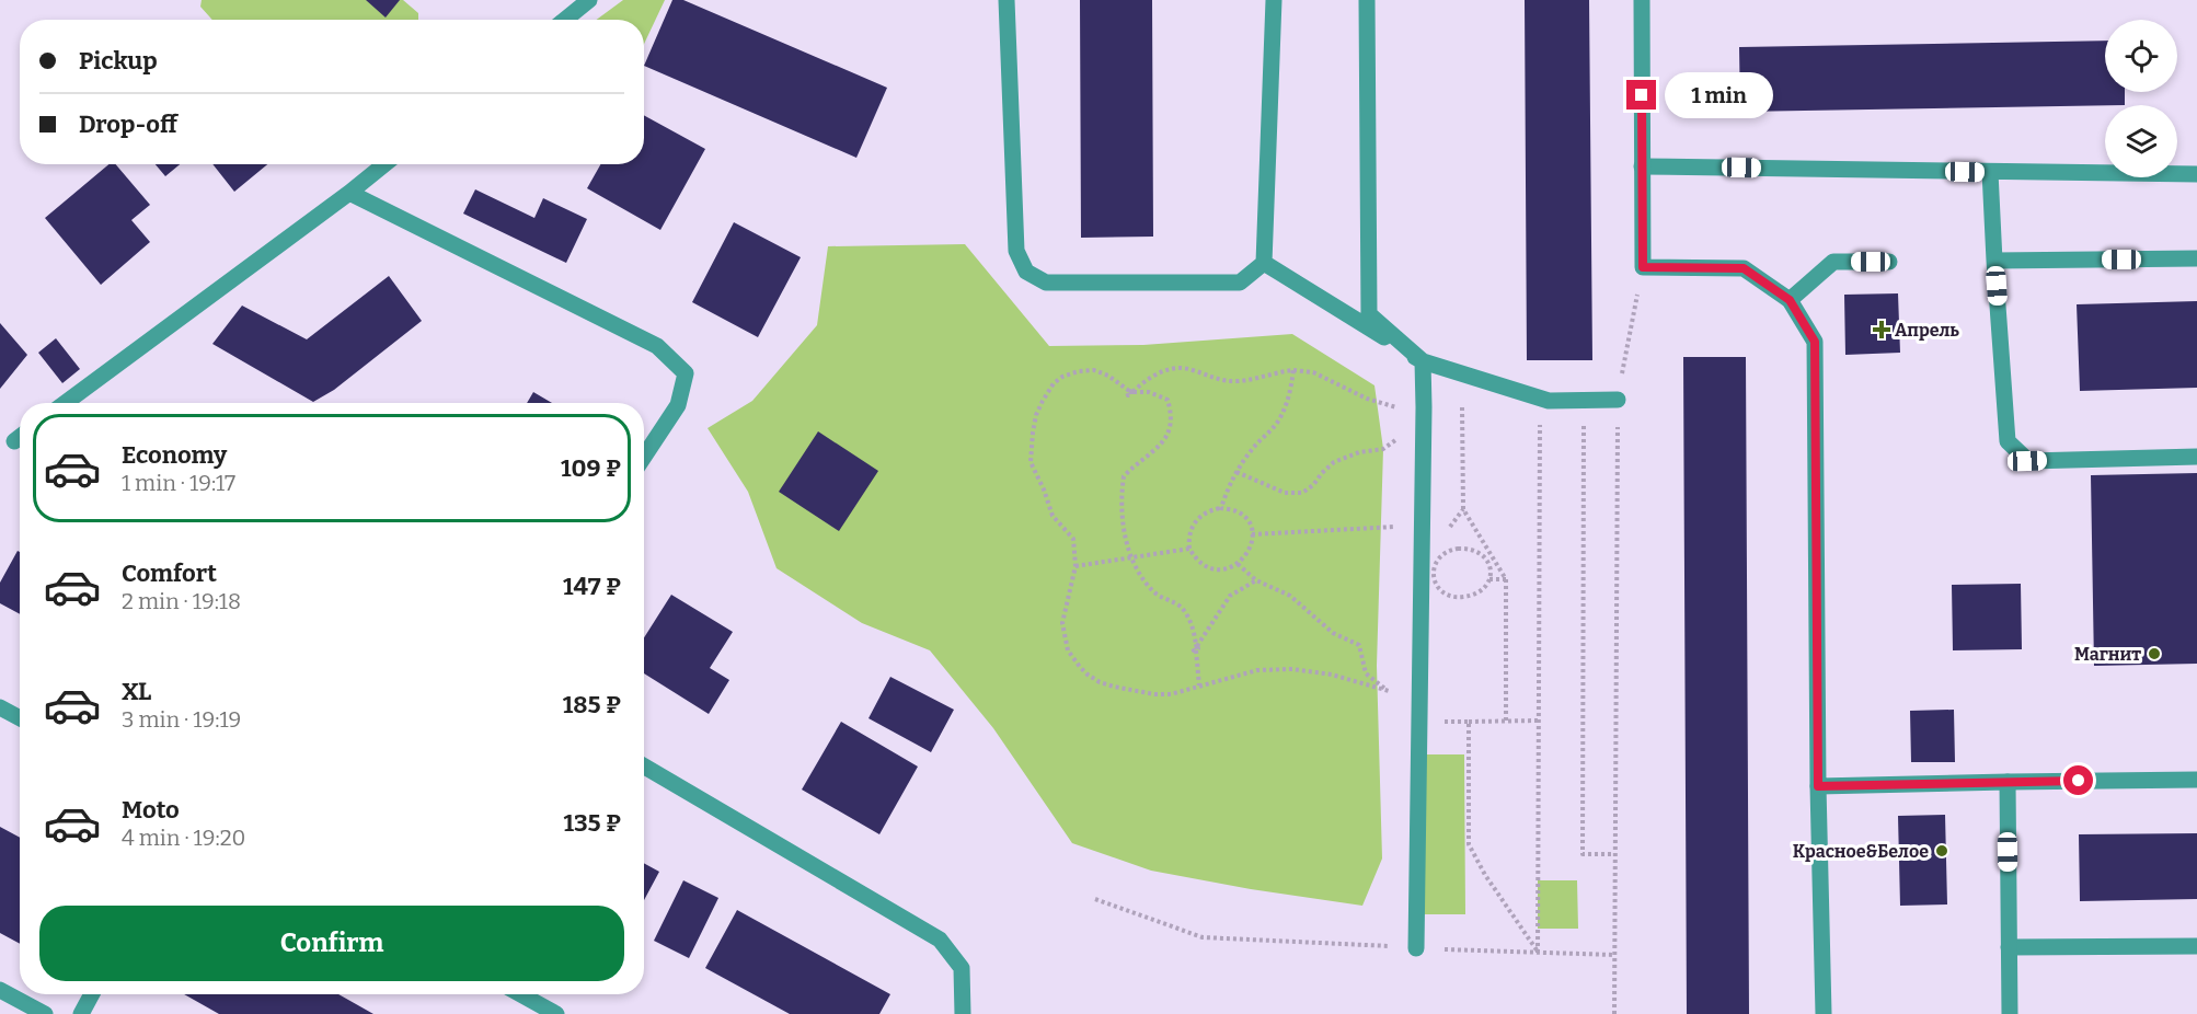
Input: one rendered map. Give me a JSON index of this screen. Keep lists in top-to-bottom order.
{
  "places": {
    "health": ["Апрель"],
    "other": ["Магнит", "Красное&Белое"]
  },
  "page": {
    "banner": ["Pickup", "Drop-off"],
    "bubble": "1 min",
    "list": [
      {
        "name": "Economy",
        "note": "1 min · 19:17",
        "value": "109 ₽"
      },
      {
        "name": "Comfort",
        "note": "2 min · 19:18",
        "value": "147 ₽"
      },
      {
        "name": "XL",
        "note": "3 min · 19:19",
        "value": "185 ₽"
      },
      {
        "name": "Moto",
        "note": "4 min · 19:20",
        "value": "135 ₽"
      }
    ],
    "buttons": "Confirm"
  }
}
